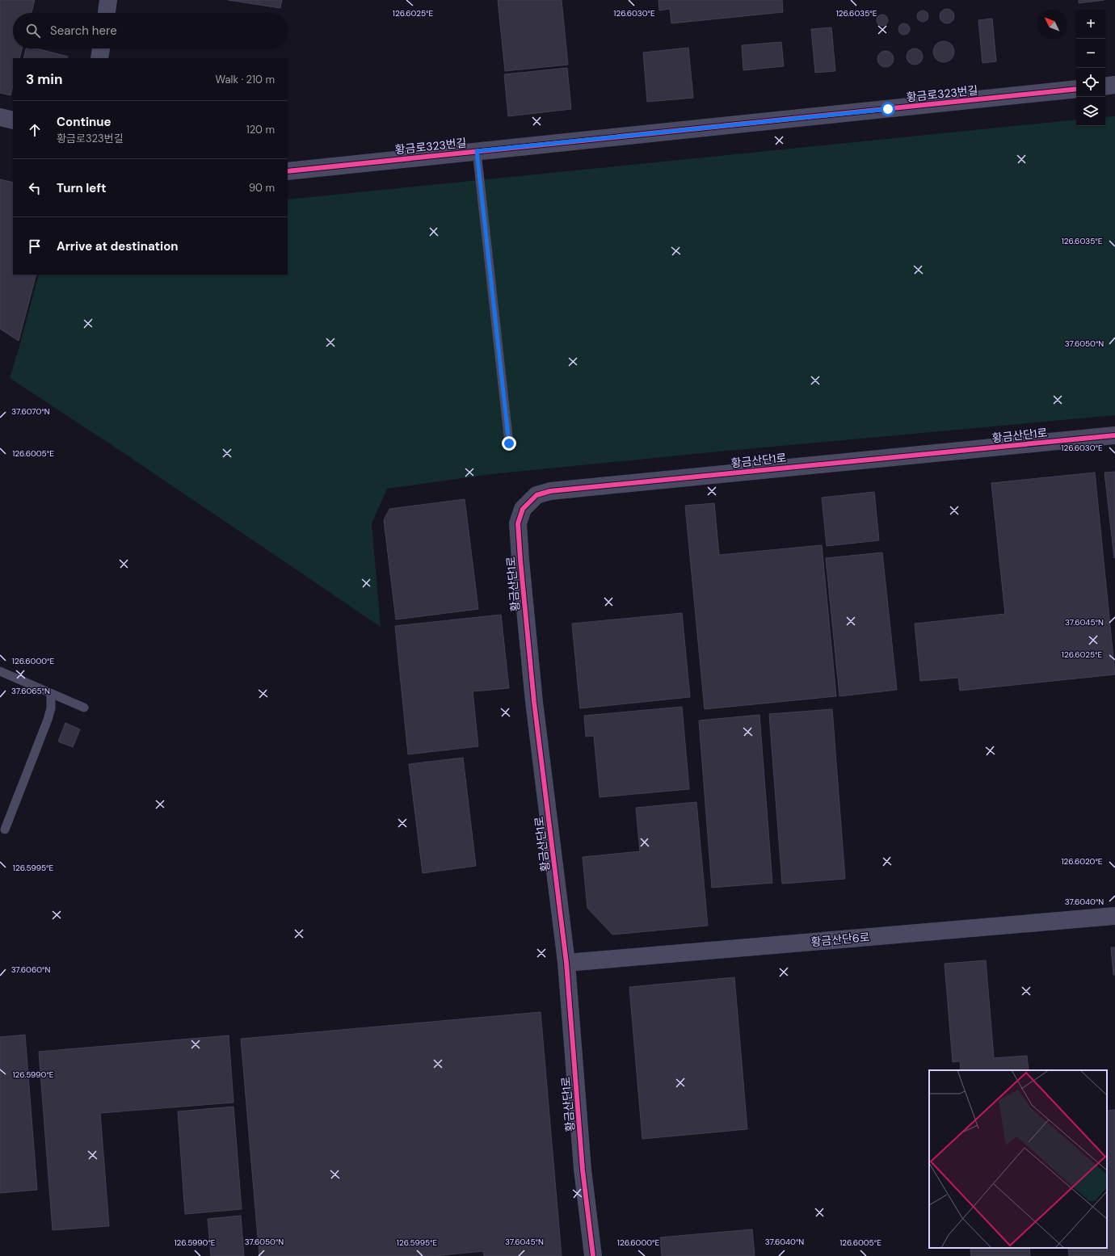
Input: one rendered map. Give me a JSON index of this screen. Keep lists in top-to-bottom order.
{
  "streets": {
    "street": ["황금로323번길", "황금산단1로", "황금산단6로"]
  },
  "crossings": [
    ["황금산단1로", "황금산단6로"]
  ],
  "north": "top left",
  "page": {
    "map_buttons": ["+", "−"],
    "search": "Search here",
    "heading": ["3 min", "Walk · 210 m"],
    "list": [
      ["Continue", "황금로323번길", "120 m"],
      ["Turn left", "90 m"],
      "Arrive at destination"
    ]
  },
  "coordinates": [
    "126.6025°E",
    "126.6030°E",
    "126.6035°E",
    "37.6050°N",
    "37.6070°N",
    "126.6005°E",
    "37.6045°N",
    "126.6000°E",
    "37.6065°N",
    "126.6020°E",
    "126.5995°E",
    "37.6040°N",
    "37.6060°N",
    "126.5990°E"
  ]
}
